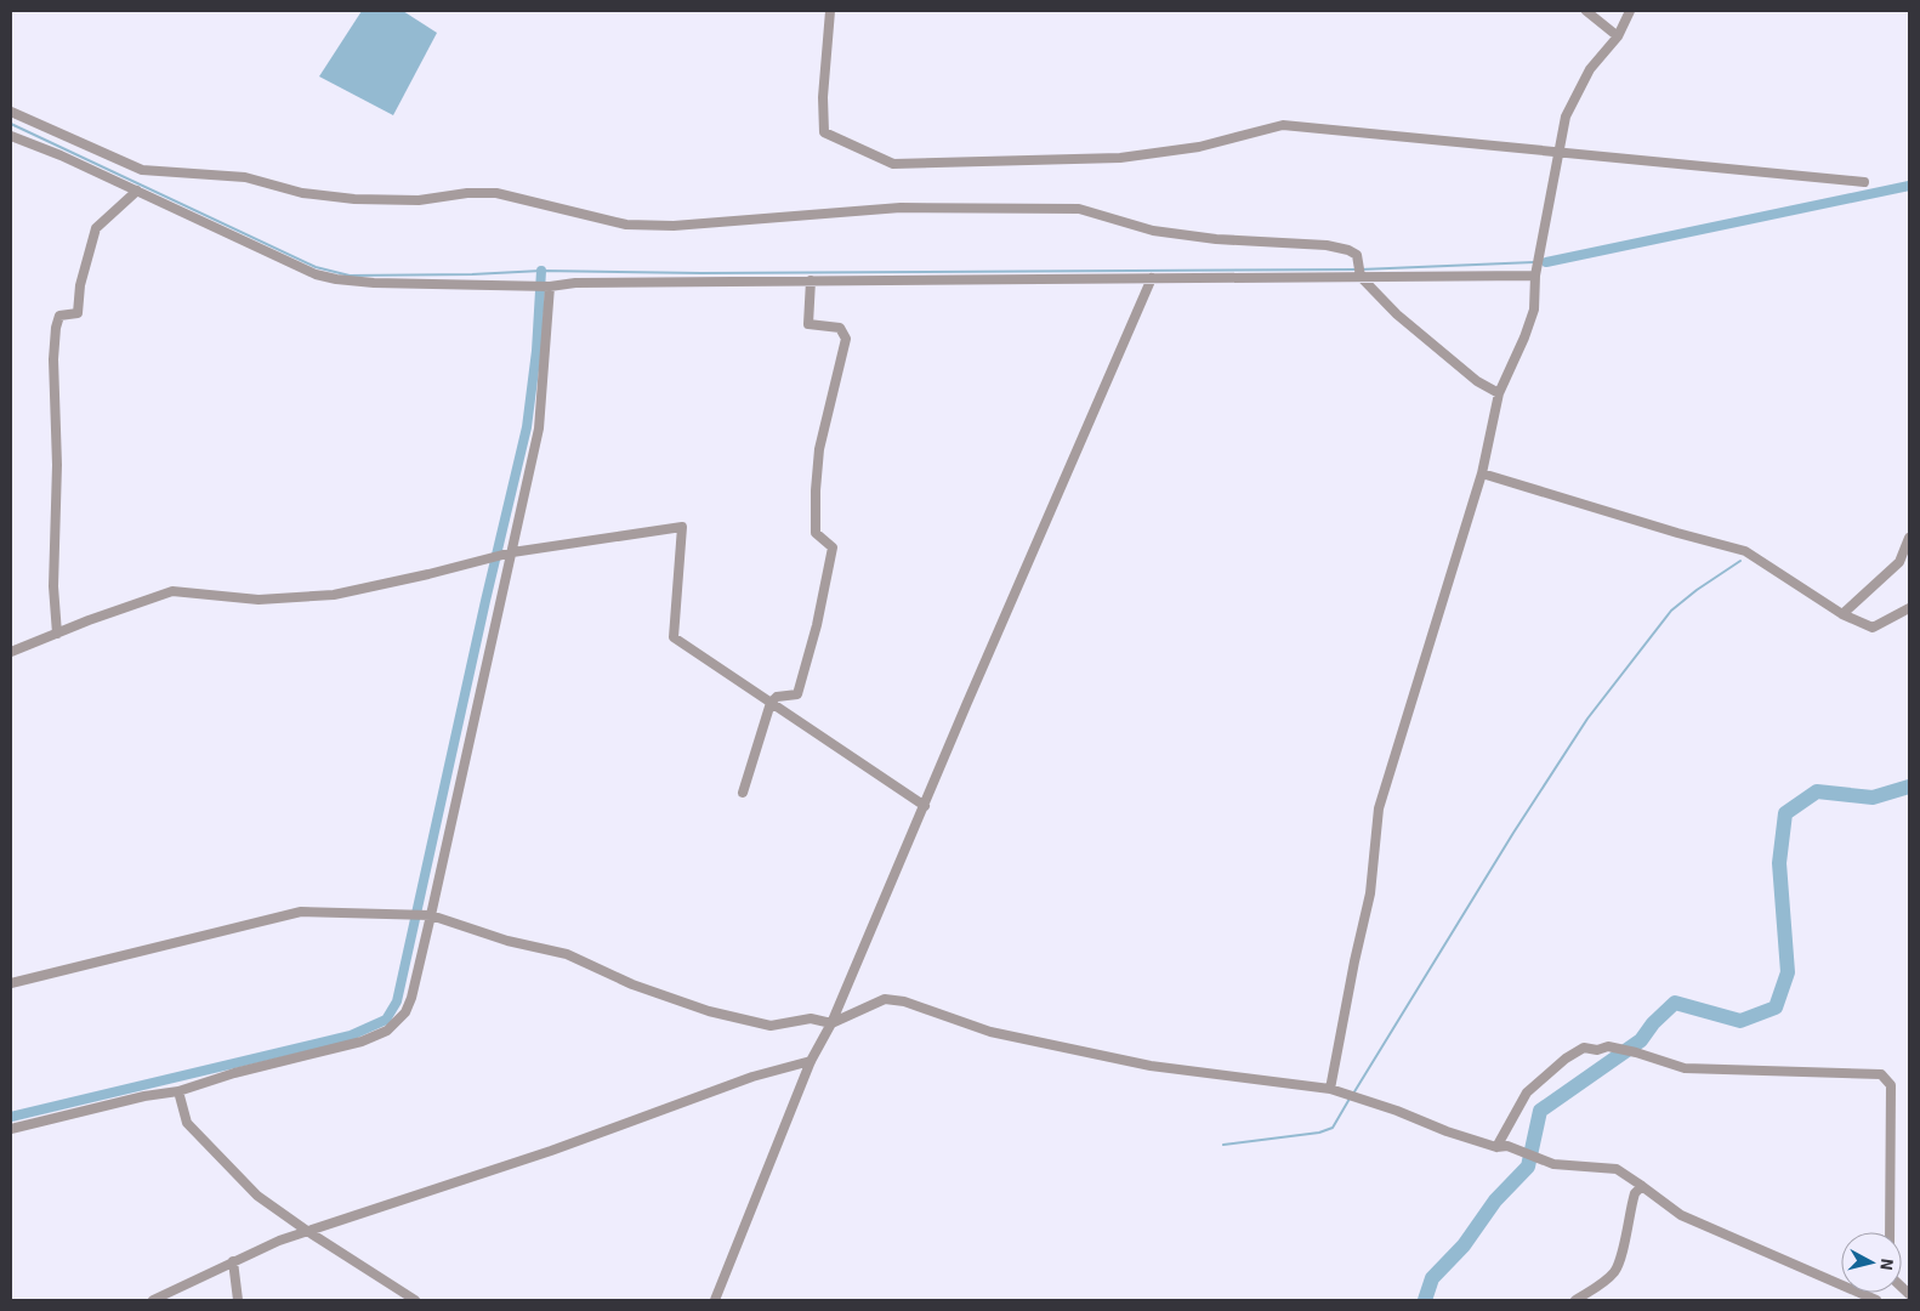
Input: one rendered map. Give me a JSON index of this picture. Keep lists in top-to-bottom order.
{
  "north": "right"
}
